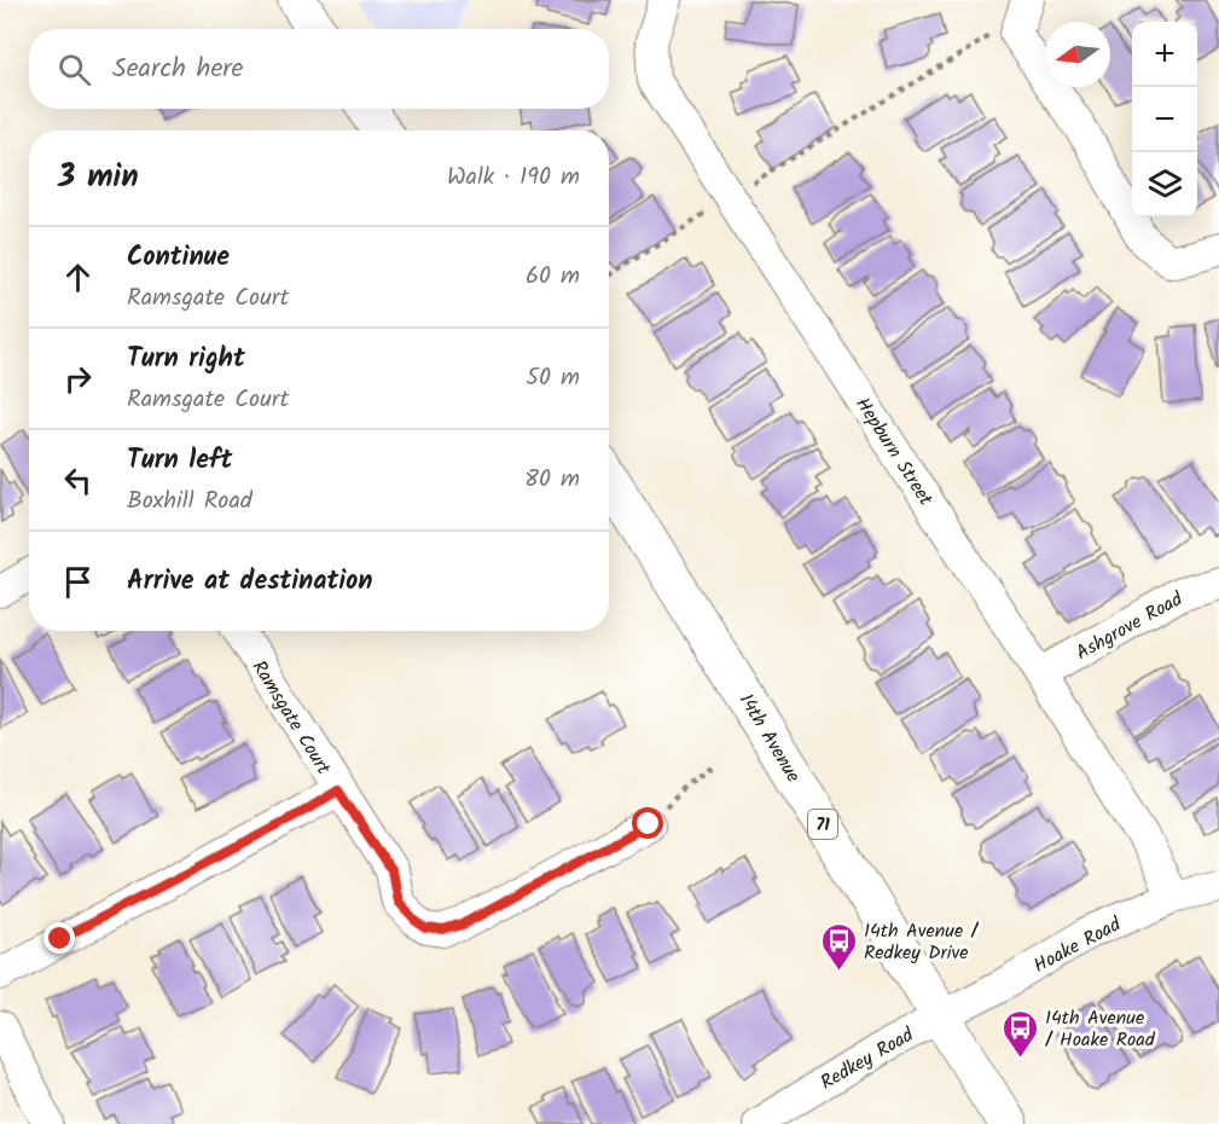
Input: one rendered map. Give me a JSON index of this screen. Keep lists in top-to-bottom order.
{
  "streets": {
    "main road": ["14th Avenue", "71"],
    "street": [
      "Hepburn Street",
      "Ashgrove Road",
      "Ramsgate Court",
      "Hoake Road",
      "Redkey Road"
    ]
  },
  "crossings": [
    ["Hepburn Street", "Ashgrove Road"],
    ["Hepburn Street", "Hoake Road"],
    ["14th Avenue", "Hoake Road"],
    ["14th Avenue", "Redkey Road"],
    ["Hoake Road", "Redkey Road"]
  ],
  "places": {
    "bus stop": ["14th Avenue / Redkey Drive", "14th Avenue / Hoake Road"]
  },
  "north": "left",
  "page": {
    "map_buttons": ["+", "−"],
    "search": "Search here",
    "heading": ["3 min", "Walk · 190 m"],
    "list": [
      ["Continue", "Ramsgate Court", "60 m"],
      ["Turn right", "Ramsgate Court", "50 m"],
      ["Turn left", "Boxhill Road", "80 m"],
      "Arrive at destination"
    ]
  }
}
